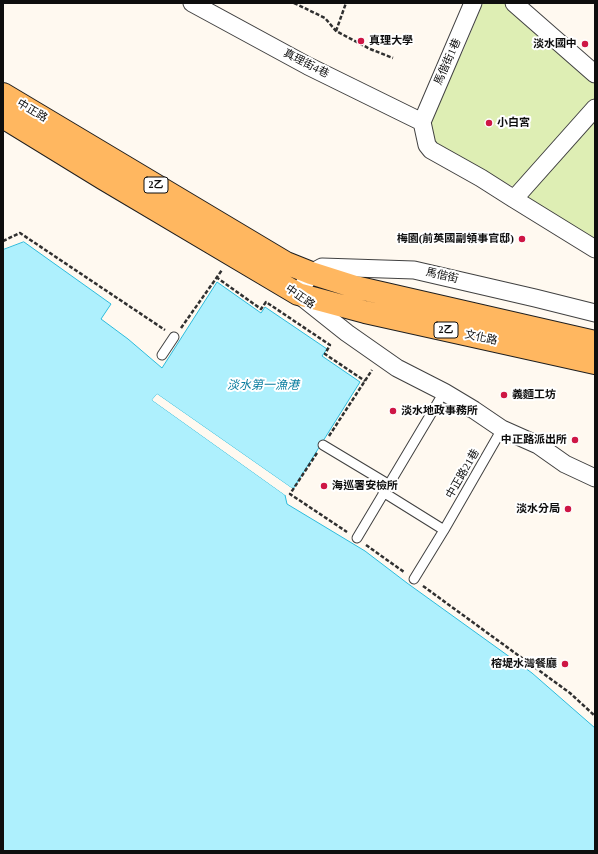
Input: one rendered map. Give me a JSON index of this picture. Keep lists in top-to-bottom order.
{
  "streets": {
    "main road": ["中正路", "2乙", "文化路"],
    "street": ["馬偕街1巷", "真理街4巷", "馬偕街"],
    "lane": ["中正路21巷"]
  },
  "crossings": [
    ["馬偕街1巷", "真理街4巷"],
    ["中正路", "馬偕街"],
    ["中正路", "文化路"],
    ["中正路", "中正路21巷"],
    ["馬偕街", "文化路"]
  ],
  "water": ["淡水第一漁港"],
  "places": [
    "真理大學",
    "淡水國中",
    "小白宮",
    "梅園(前英國副領事官邸)",
    "義麵工坊",
    "淡水地政事務所",
    "中正路派出所",
    "海巡署安檢所",
    "淡水分局",
    "榕堤水灣餐廳"
  ]
}
